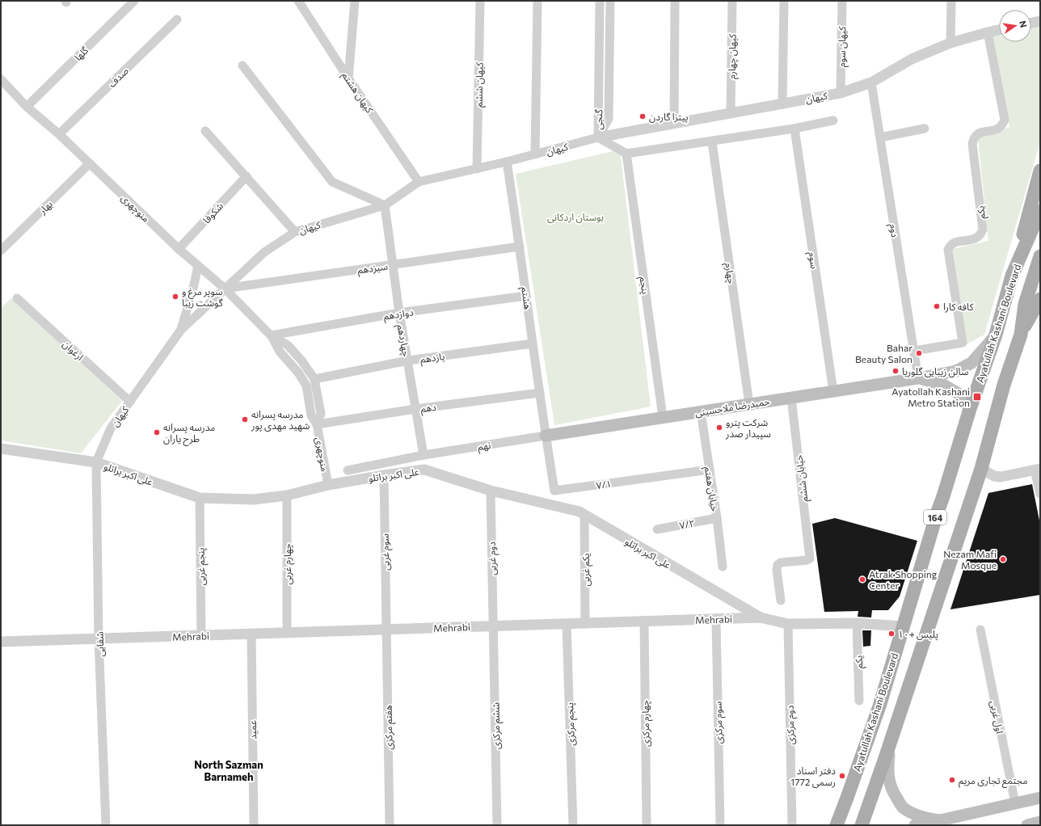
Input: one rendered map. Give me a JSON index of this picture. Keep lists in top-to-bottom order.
{
  "streets": {
    "main road": ["Ayatullah Kashani Boulevard", "حمیدرضا ملاحسینی", "164"],
    "street": [
      "کیهان سوم",
      "گلها",
      "کیهان چهارم",
      "صدف",
      "کیهان ششم",
      "کیهان هشتم",
      "کیهان",
      "گنجی",
      "بهار",
      "منوچهری",
      "شکوفا",
      "یکم",
      "دوم",
      "سوم",
      "سیزدهم",
      "چهارم",
      "پنجم",
      "هشتم",
      "دوازدهم",
      "چهاردهم",
      "ارغوان",
      "یازدهم",
      "دهم",
      "نهم",
      "علی اکبر براتلو",
      "خیابان ششم",
      "۷/۱",
      "خیابان هفتم",
      "۷/۲",
      "سوم غربی",
      "دوم غربی",
      "چهارم غربی",
      "پنجم غربی",
      "یکم غربی",
      "Mehrabi",
      "شفایی",
      "اول غربی",
      "سوم مرکزی",
      "چهارم مرکزی",
      "پنجم مرکزی",
      "دوم مرکزی",
      "ششم مرکزی",
      "هفتم مرکزی",
      "عمید"
    ]
  },
  "crossings": [
    ["کیهان سوم", "کیهان"],
    ["گلها", "منوچهری"],
    ["کیهان چهارم", "کیهان"],
    ["صدف", "منوچهری"],
    ["کیهان ششم", "کیهان"],
    ["کیهان هشتم", "کیهان"],
    ["کیهان", "گنجی"],
    ["کیهان", "منوچهری"],
    ["کیهان", "یکم"],
    ["کیهان", "دوم"],
    ["کیهان", "سیزدهم"],
    ["کیهان", "هشتم"],
    ["کیهان", "چهاردهم"],
    ["کیهان", "ارغوان"],
    ["کیهان", "علی اکبر براتلو"],
    ["کیهان", "شفایی"],
    ["بهار", "منوچهری"],
    ["منوچهری", "شکوفا"],
    ["منوچهری", "سیزدهم"],
    ["منوچهری", "دوازدهم"],
    ["منوچهری", "یازدهم"],
    ["منوچهری", "دهم"],
    ["منوچهری", "علی اکبر براتلو"],
    ["یکم", "دوم"],
    ["یکم", "Mehrabi"],
    ["دوم", "حمیدرضا ملاحسینی"],
    ["سوم", "حمیدرضا ملاحسینی"],
    ["سیزدهم", "هشتم"],
    ["سیزدهم", "چهاردهم"],
    ["چهارم", "حمیدرضا ملاحسینی"],
    ["پنجم", "حمیدرضا ملاحسینی"],
    ["هشتم", "دوازدهم"],
    ["هشتم", "یازدهم"],
    ["هشتم", "حمیدرضا ملاحسینی"],
    ["هشتم", "دهم"],
    ["هشتم", "نهم"],
    ["هشتم", "۷/۱"],
    ["دوازدهم", "چهاردهم"],
    ["Ayatullah Kashani Boulevard", "حمیدرضا ملاحسینی"],
    ["Ayatullah Kashani Boulevard", "Mehrabi"],
    ["چهاردهم", "یازدهم"],
    ["چهاردهم", "دهم"],
    ["چهاردهم", "نهم"],
    ["حمیدرضا ملاحسینی", "نهم"],
    ["حمیدرضا ملاحسینی", "خیابان ششم"],
    ["حمیدرضا ملاحسینی", "۷/۱"],
    ["حمیدرضا ملاحسینی", "خیابان هفتم"],
    ["نهم", "۷/۱"],
    ["علی اکبر براتلو", "سوم غربی"],
    ["علی اکبر براتلو", "دوم غربی"],
    ["علی اکبر براتلو", "چهارم غربی"],
    ["علی اکبر براتلو", "پنجم غربی"],
    ["علی اکبر براتلو", "یکم غربی"],
    ["علی اکبر براتلو", "Mehrabi"],
    ["علی اکبر براتلو", "شفایی"],
    ["۷/۱", "خیابان هفتم"],
    ["خیابان هفتم", "۷/۲"],
    ["سوم غربی", "Mehrabi"],
    ["سوم غربی", "هفتم مرکزی"],
    ["دوم غربی", "Mehrabi"],
    ["دوم غربی", "ششم مرکزی"],
    ["چهارم غربی", "Mehrabi"],
    ["پنجم غربی", "Mehrabi"],
    ["یکم غربی", "Mehrabi"],
    ["Mehrabi", "شفایی"],
    ["Mehrabi", "سوم مرکزی"],
    ["Mehrabi", "چهارم مرکزی"],
    ["Mehrabi", "پنجم مرکزی"],
    ["Mehrabi", "دوم مرکزی"],
    ["Mehrabi", "ششم مرکزی"],
    ["Mehrabi", "هفتم مرکزی"],
    ["Mehrabi", "عمید"]
  ],
  "districts": ["North Sazman Barnameh"],
  "parks": ["بوستان اردکانی"],
  "places": {
    "other": [
      "پیتزا گاردن",
      "سوپر مرغ و گوشت زیبا",
      "کافه کارا",
      "Bahar Beauty Salon",
      "سالن زیبایی گلوريا",
      "مدرسه پسرانه شهید مهدی پور",
      "شرکت پترو سپیدار صدر",
      "مدرسه پسرانه طرح یاران",
      "Nezam Mafi Mosque",
      "Atrak Shopping Center",
      "پلیس +۱۰",
      "دفتر اسناد رسمی 1772",
      "مجتمع تجاری مریم"
    ],
    "transit": ["Ayatollah Kashani Metro Station"]
  },
  "north": "right"
}
